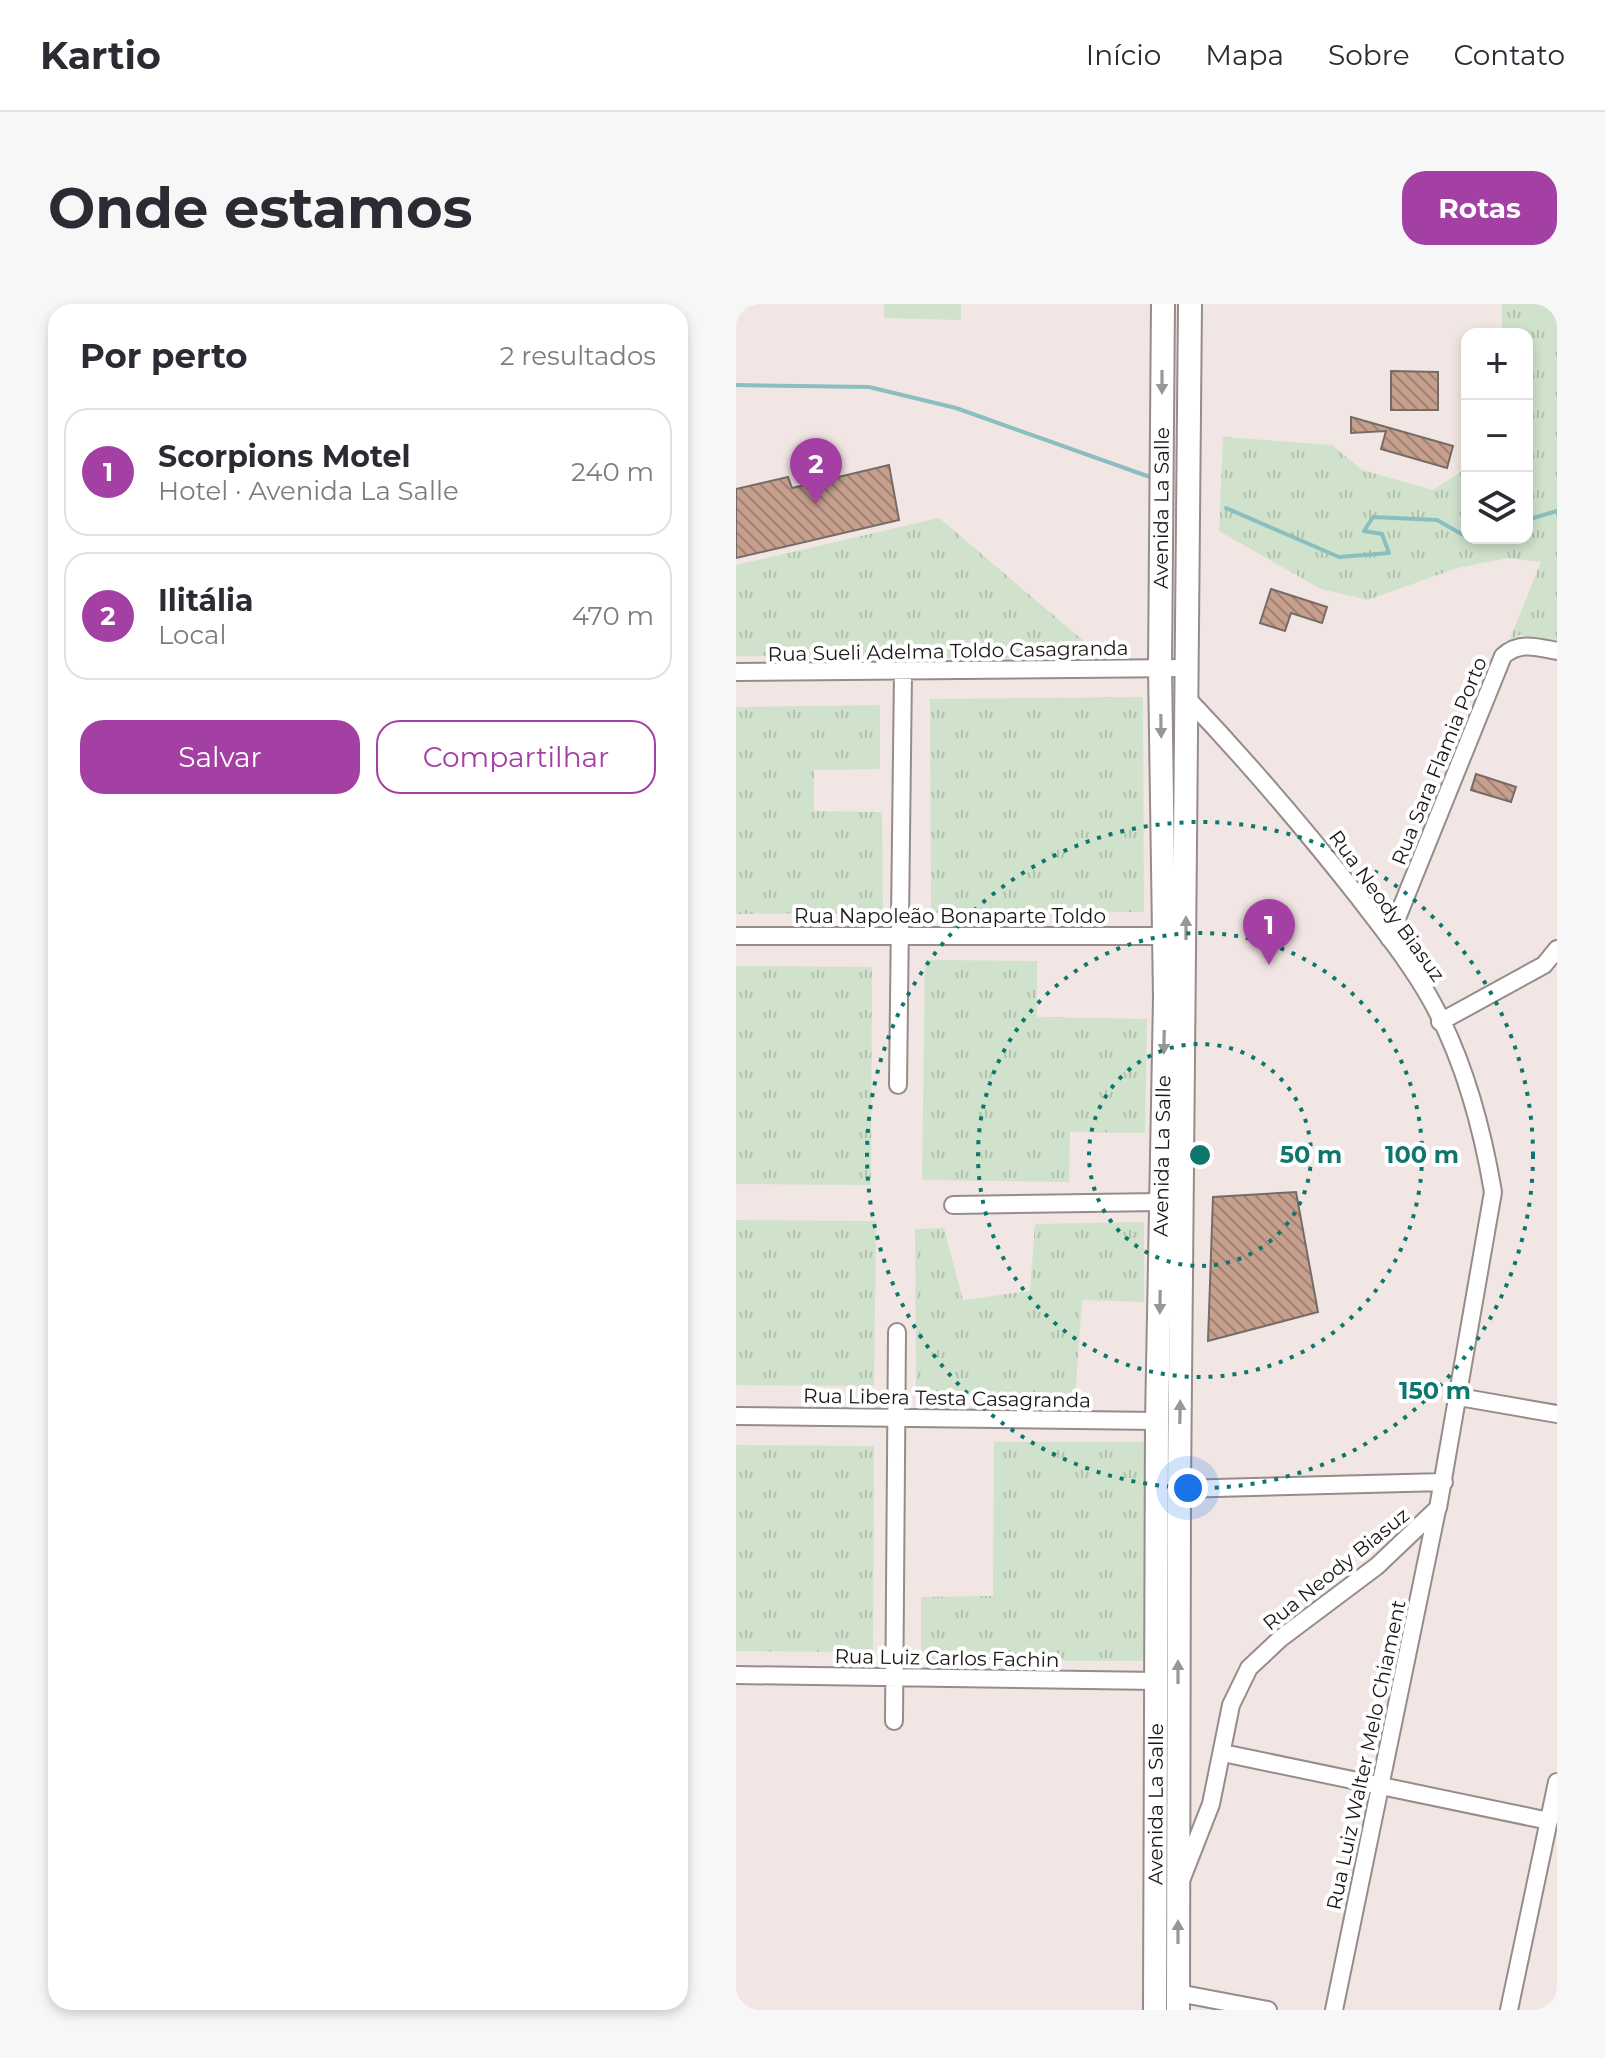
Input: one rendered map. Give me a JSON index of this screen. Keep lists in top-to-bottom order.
{
  "streets": {
    "main road": ["Avenida La Salle"],
    "street": [
      "Rua Sueli Adelma Toldo Casagranda",
      "Rua Sara Flamia Porto",
      "Rua Neody Biasuz",
      "Rua Napoleão Bonaparte Toldo",
      "Rua Libera Testa Casagranda",
      "Rua Luiz Carlos Fachin",
      "Rua Luiz Walter Melo Chiament"
    ]
  },
  "crossings": [
    ["Avenida La Salle", "Rua Sueli Adelma Toldo Casagranda"],
    ["Avenida La Salle", "Rua Neody Biasuz"],
    ["Avenida La Salle", "Rua Napoleão Bonaparte Toldo"],
    ["Avenida La Salle", "Rua Libera Testa Casagranda"],
    ["Avenida La Salle", "Rua Luiz Carlos Fachin"],
    ["Rua Sara Flamia Porto", "Rua Neody Biasuz"],
    ["Rua Neody Biasuz", "Rua Luiz Walter Melo Chiament"]
  ],
  "page": {
    "header": "Kartio",
    "nav": [
      "Início",
      "Mapa",
      "Sobre",
      "Contato"
    ],
    "buttons": [
      "Rotas",
      ["Salvar", "Compartilhar"]
    ],
    "title": "Onde estamos",
    "heading": ["Por perto", "2 resultados"],
    "map_buttons": ["+", "−"],
    "list": [
      {
        "mark": "1",
        "name": "Scorpions Motel",
        "note": "Hotel · Avenida La Salle",
        "value": "240 m"
      },
      {
        "mark": "2",
        "name": "Ilitália",
        "note": "Local",
        "value": "470 m"
      }
    ],
    "pins": ["2", "1"]
  },
  "rings": ["50 m", "100 m", "150 m"]
}
